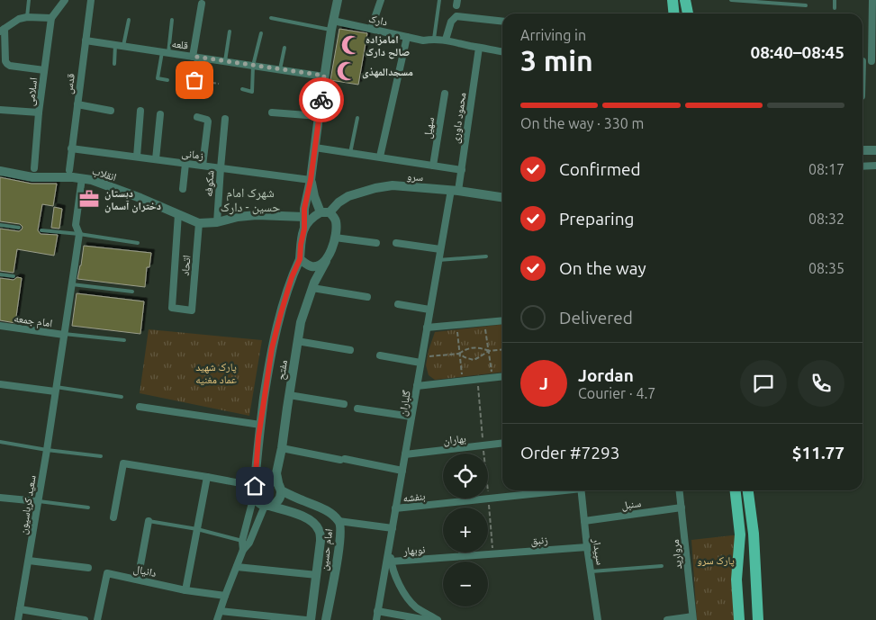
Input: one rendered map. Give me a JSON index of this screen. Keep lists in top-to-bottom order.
{
  "streets": {
    "street": [
      "دارک",
      "قلعه",
      "قدس",
      "اسلامی",
      "محمود داوری",
      "سهیل",
      "زمانی",
      "انقلاب",
      "سرو",
      "شکوفه",
      "اتحاد",
      "امام جمعه",
      "مفتح",
      "گلباران",
      "بهاران",
      "بنفشه",
      "سنبل",
      "سعید کرباسیون",
      "زنبق",
      "امام حسین",
      "نوبهار",
      "سپیدار",
      "مروارید",
      "دانیال"
    ]
  },
  "crossings": [
    ["دارک", "محمود داوری"],
    ["قلعه", "قدس"],
    ["قدس", "زمانی"],
    ["محمود داوری", "سرو"],
    ["محمود داوری", "گلباران"],
    ["زمانی", "شکوفه"],
    ["انقلاب", "شکوفه"],
    ["انقلاب", "اتحاد"],
    ["انقلاب", "سعید کرباسیون"],
    ["سرو", "مفتح"],
    ["سرو", "گلباران"],
    ["امام جمعه", "سعید کرباسیون"],
    ["مفتح", "امام حسین"],
    ["گلباران", "بهاران"],
    ["گلباران", "بنفشه"],
    ["سنبل", "سپیدار"],
    ["سنبل", "مروارید"],
    ["زنبق", "نوبهار"],
    ["زنبق", "سپیدار"]
  ],
  "districts": ["شهرک امام حسین - دارک"],
  "parks": ["پارک شهید عماد مغنیه", "پارک سرو"],
  "places": {
    "mosque": ["امامزاده صالح دارک", "مسجدالمهذی"],
    "office": ["دبستان دختران آسمان"]
  },
  "page": {
    "heading": ["3 min", "Arriving in", "08:40–08:45"],
    "panel": [
      "Jordan",
      "Courier · 4.7",
      "Order #7293",
      "$11.77"
    ],
    "bar": "On the way · 330 m",
    "list": [
      ["Confirmed", "08:17"],
      ["Preparing", "08:32"],
      ["On the way", "08:35"],
      "Delivered"
    ],
    "round": "J",
    "map_buttons": ["+", "−"]
  }
}
